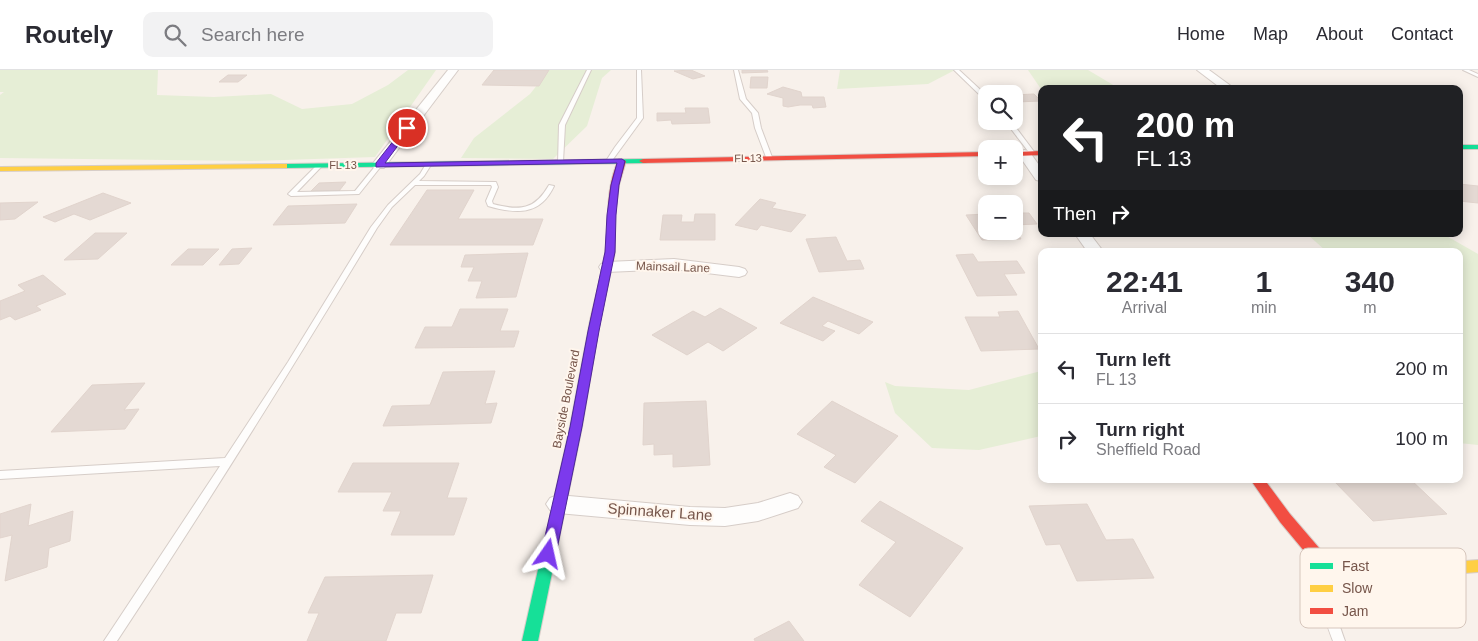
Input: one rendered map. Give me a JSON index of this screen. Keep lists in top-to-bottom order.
{
  "streets": {
    "main road": ["FL 13", "Bayside Boulevard"],
    "street": ["Mainsail Lane", "Spinnaker Lane"]
  },
  "crossings": [
    ["FL 13", "Bayside Boulevard"],
    ["Mainsail Lane", "Bayside Boulevard"],
    ["Bayside Boulevard", "Spinnaker Lane"]
  ],
  "legend": ["Fast", "Slow", "Jam"],
  "page": {
    "header": "Routely",
    "search": "Search here",
    "nav": [
      "Home",
      "Map",
      "About",
      "Contact"
    ],
    "map_buttons": ["+", "−"],
    "turn": ["200 m", "FL 13"],
    "then": "Then",
    "eta": [
      "22:41",
      "Arrival",
      "1",
      "min",
      "340",
      "m"
    ],
    "list": [
      {
        "name": "Turn left",
        "note": "FL 13",
        "value": "200 m"
      },
      {
        "name": "Turn right",
        "note": "Sheffield Road",
        "value": "100 m"
      }
    ]
  }
}
